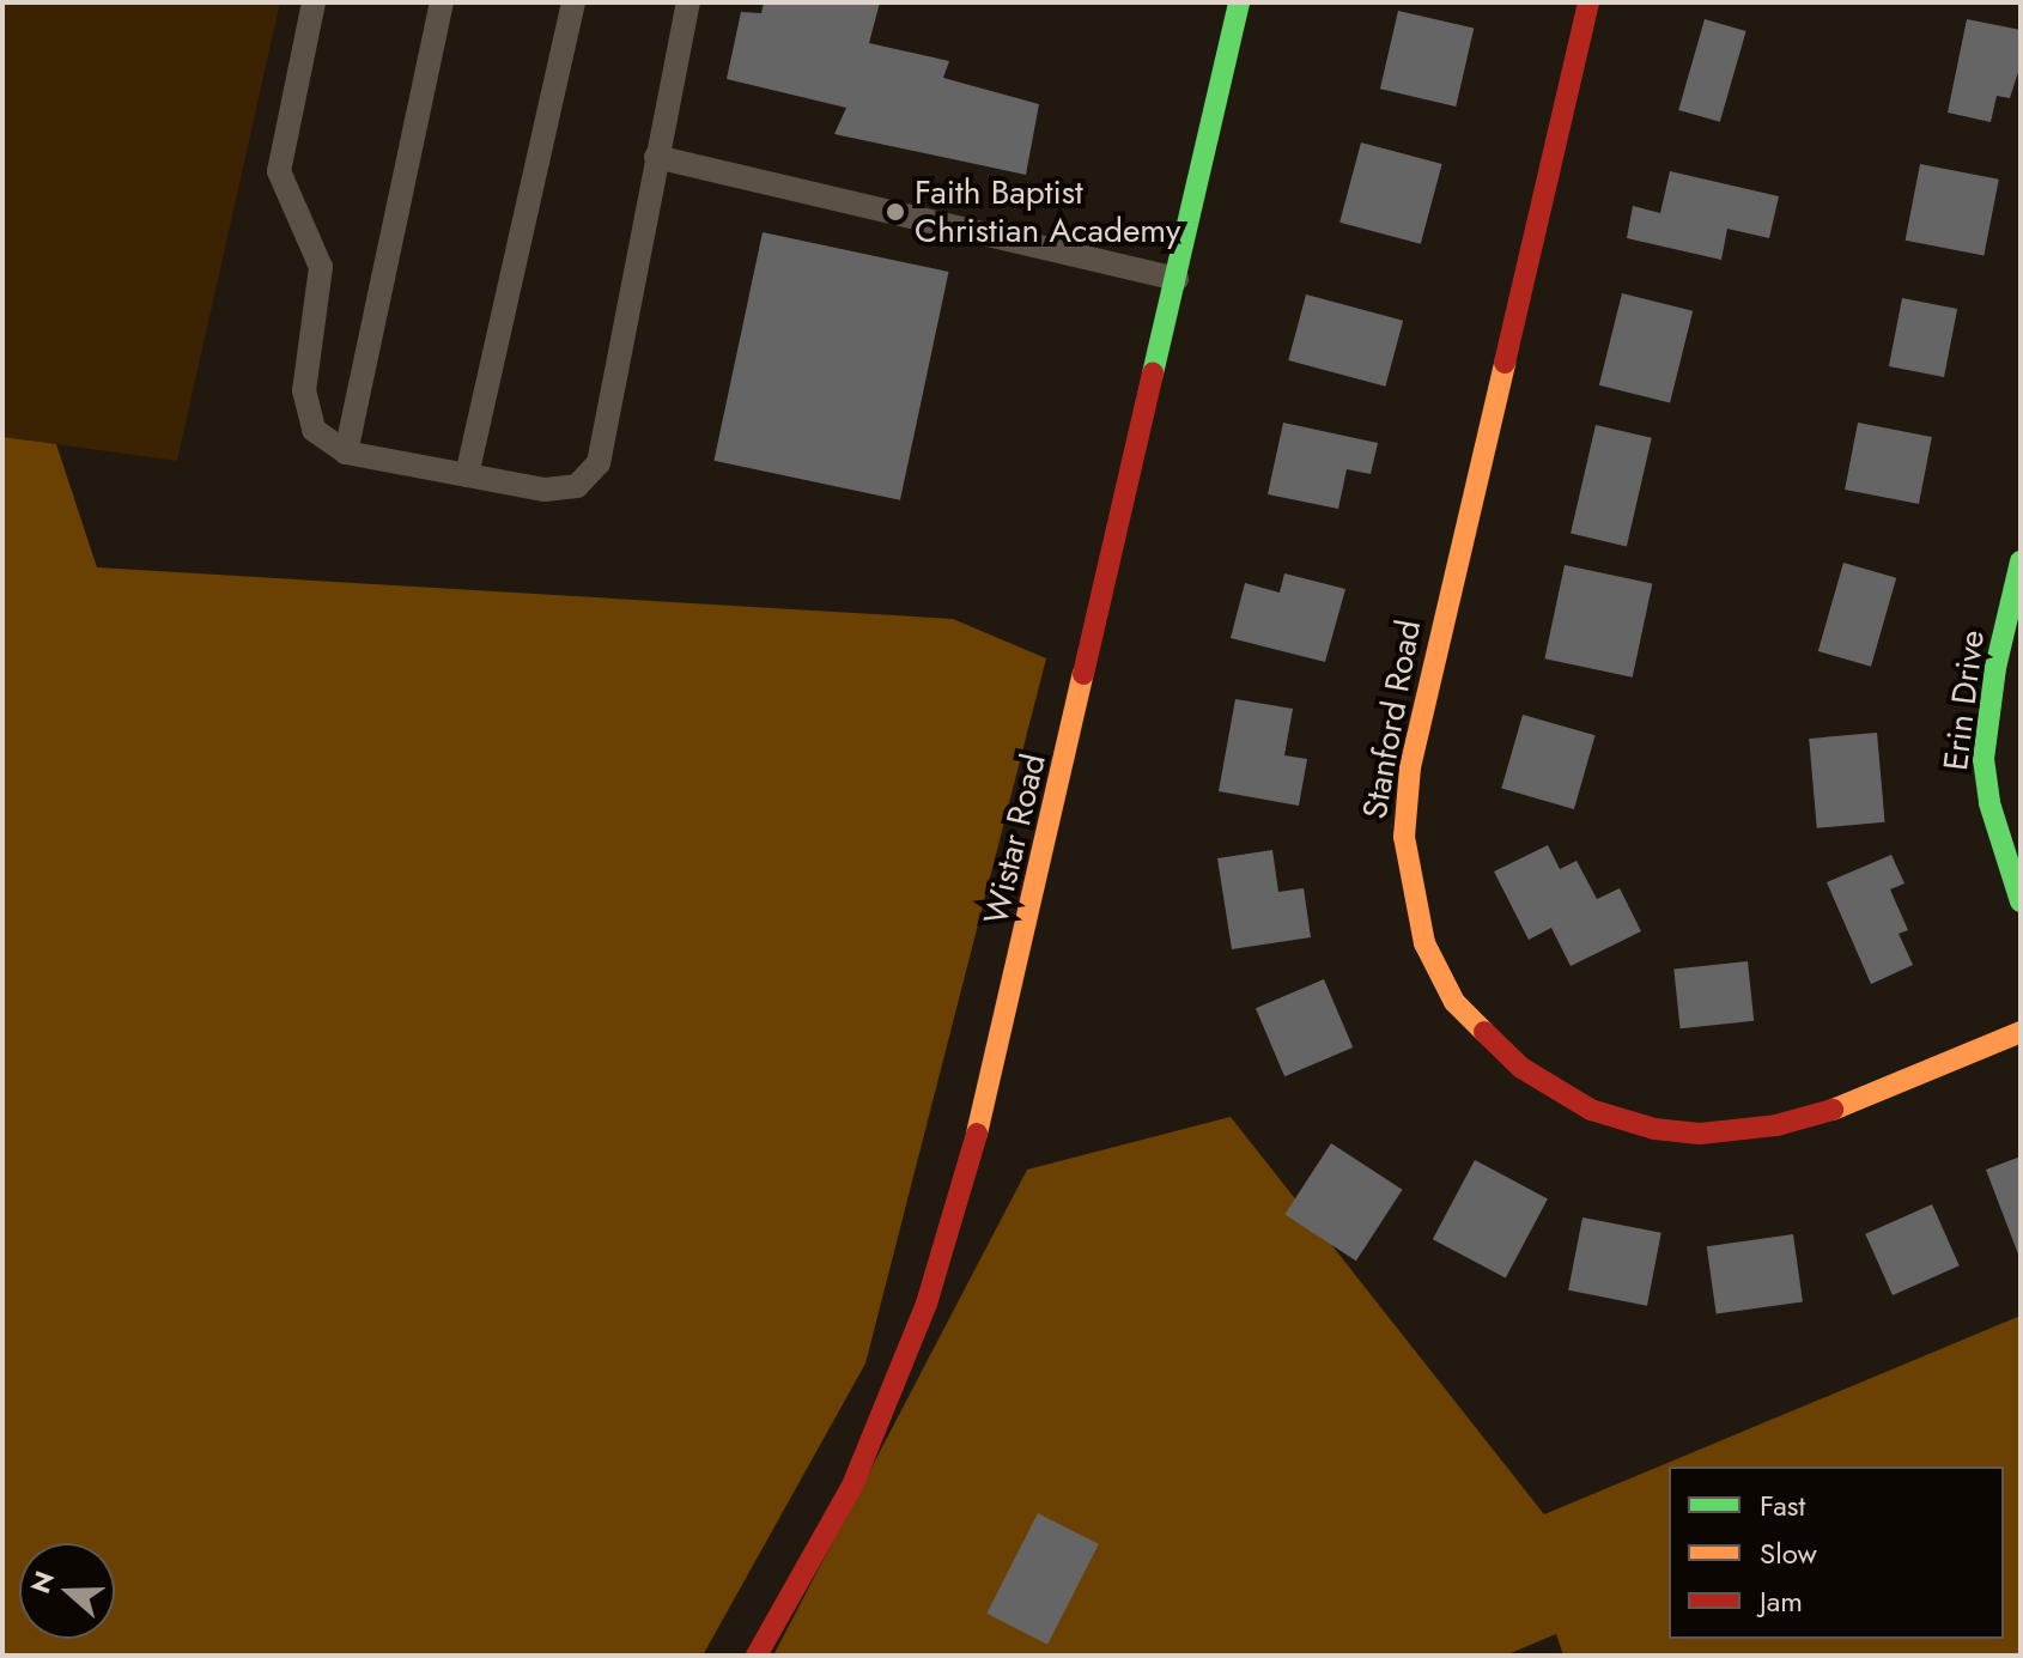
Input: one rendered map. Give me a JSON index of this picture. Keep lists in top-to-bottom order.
{
  "streets": {
    "street": ["Erin Drive", "Stanford Road", "Wistar Road"]
  },
  "places": ["Faith Baptist Christian Academy"],
  "legend": ["Fast", "Slow", "Jam"],
  "north": "left"
}
